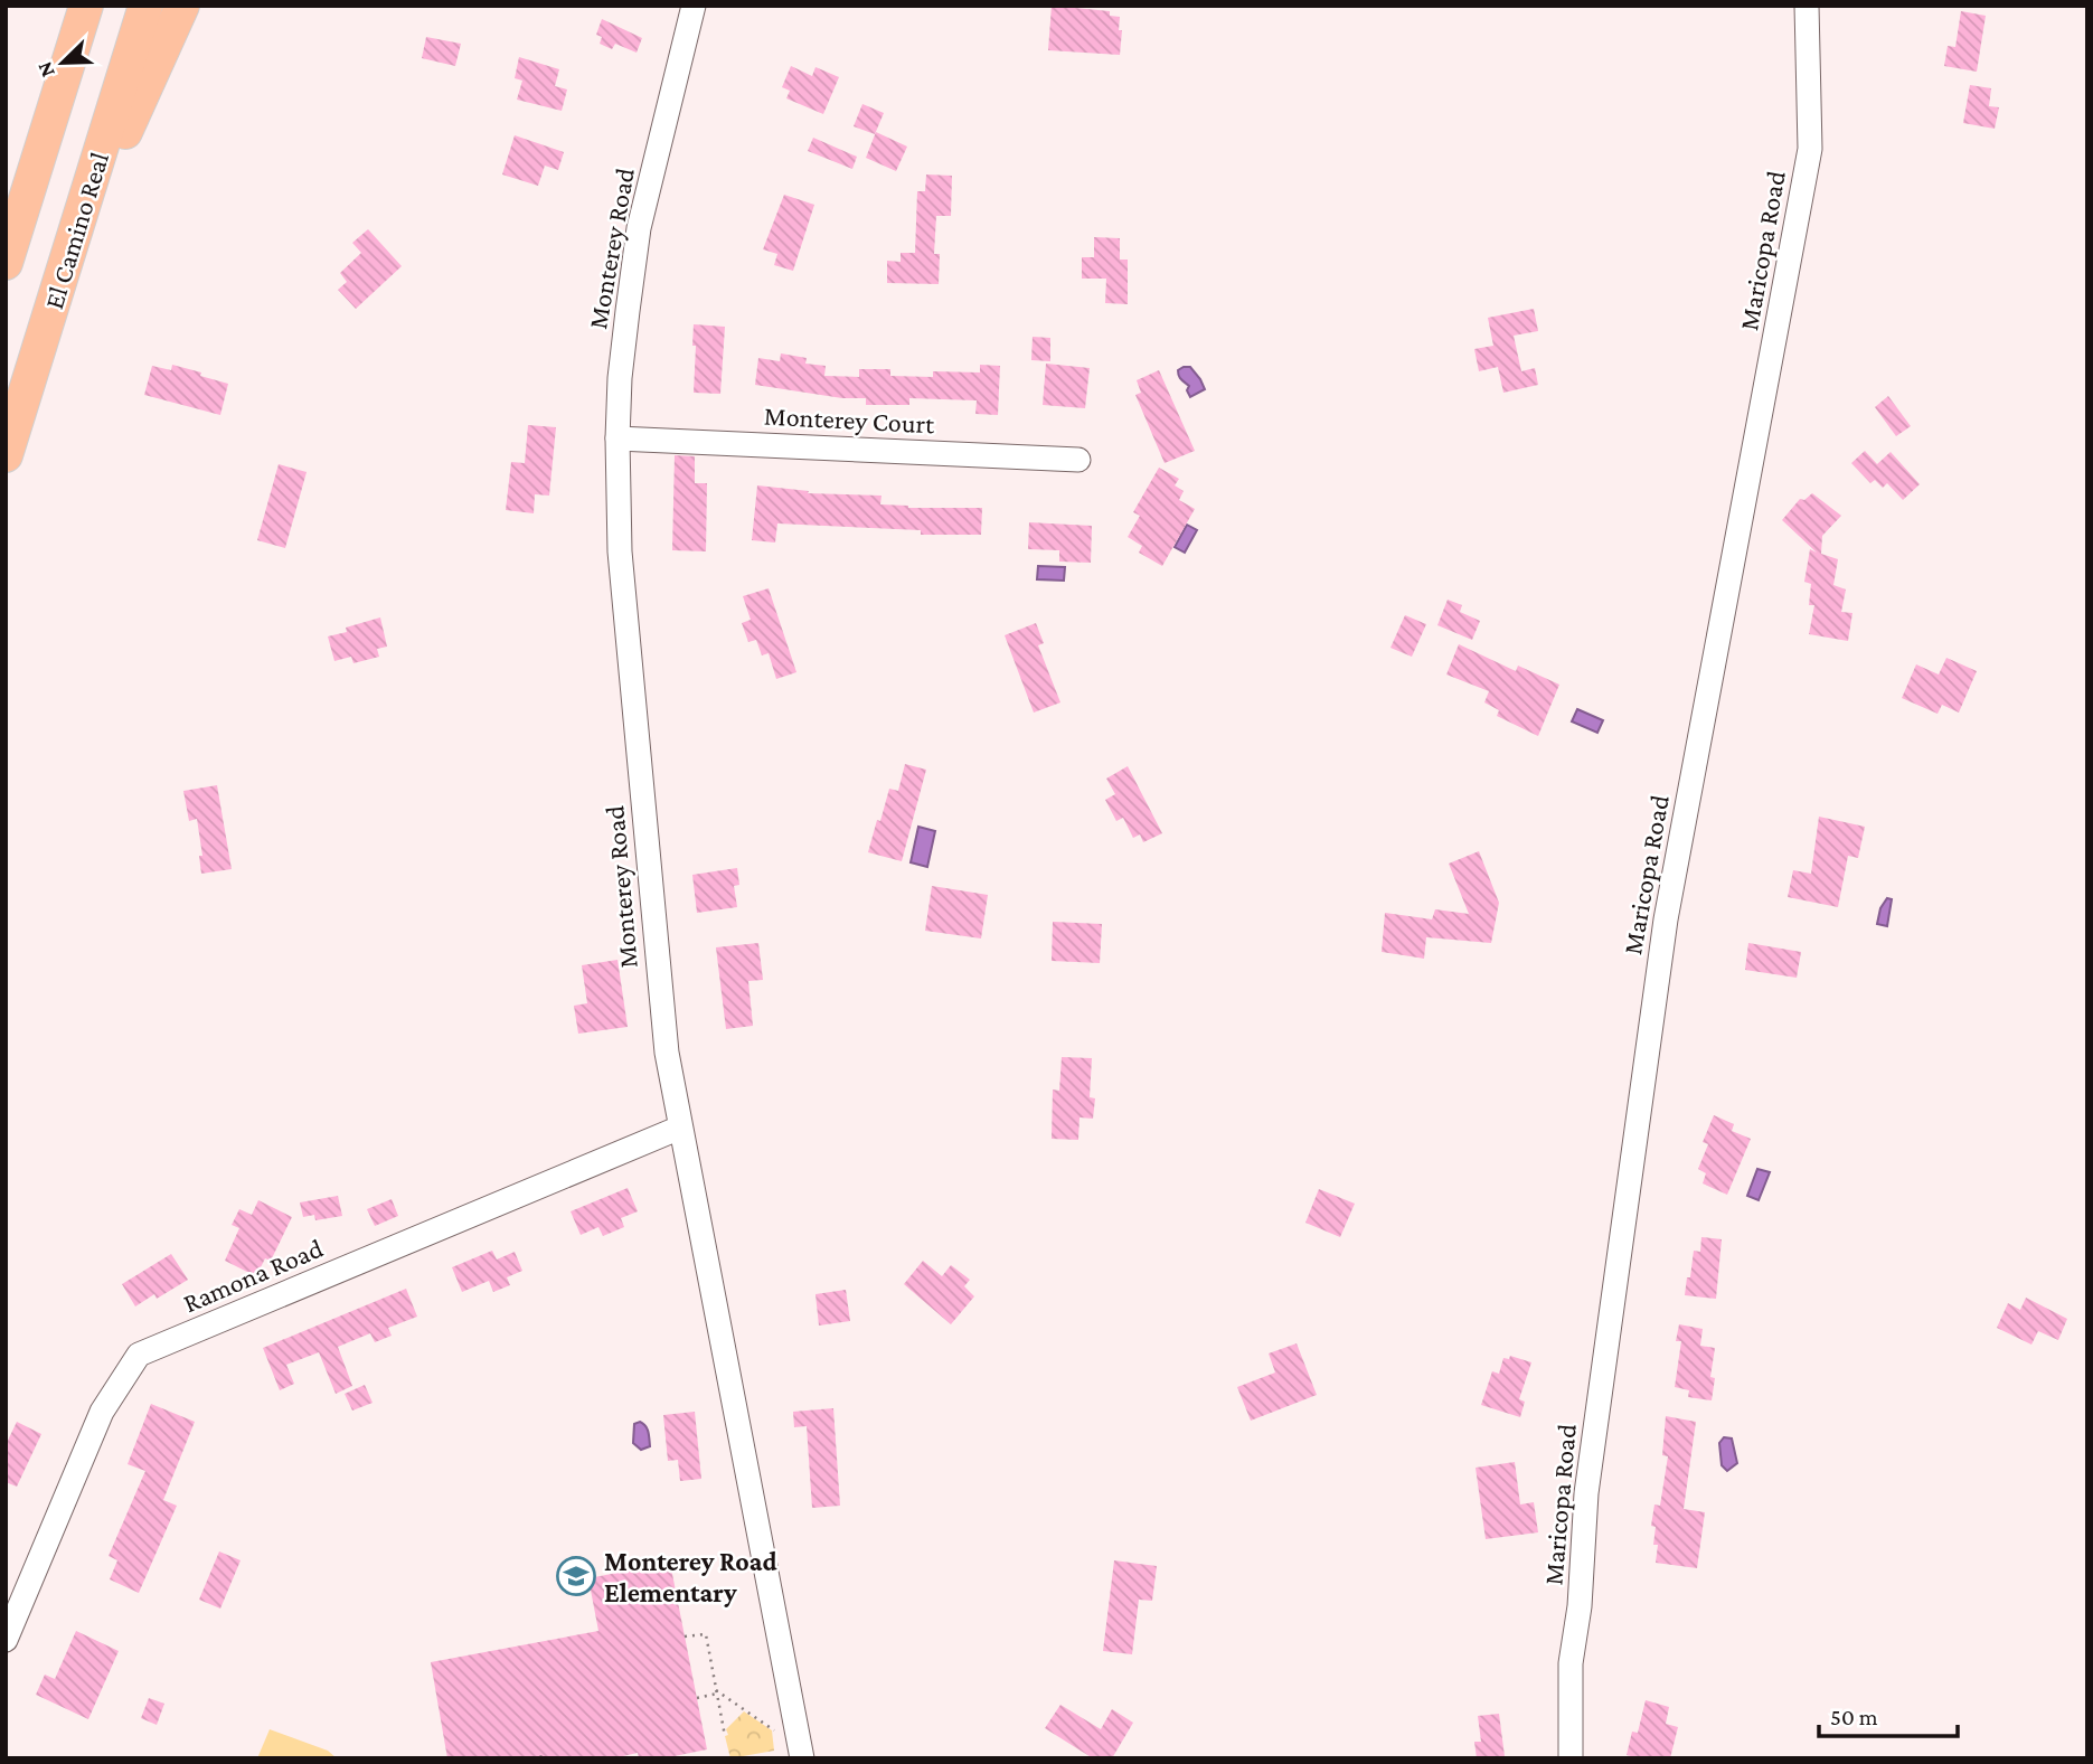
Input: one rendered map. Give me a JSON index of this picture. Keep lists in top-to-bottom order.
{
  "streets": {
    "highway": ["El Camino Real"],
    "street": [
      "Monterey Road",
      "Maricopa Road",
      "Monterey Court",
      "Ramona Road"
    ]
  },
  "crossings": [
    ["Monterey Road", "Monterey Court"],
    ["Monterey Road", "Ramona Road"]
  ],
  "places": {
    "school or university": ["Monterey Road Elementary"]
  },
  "scale_bar": "50 m",
  "north": "bottom left"
}
